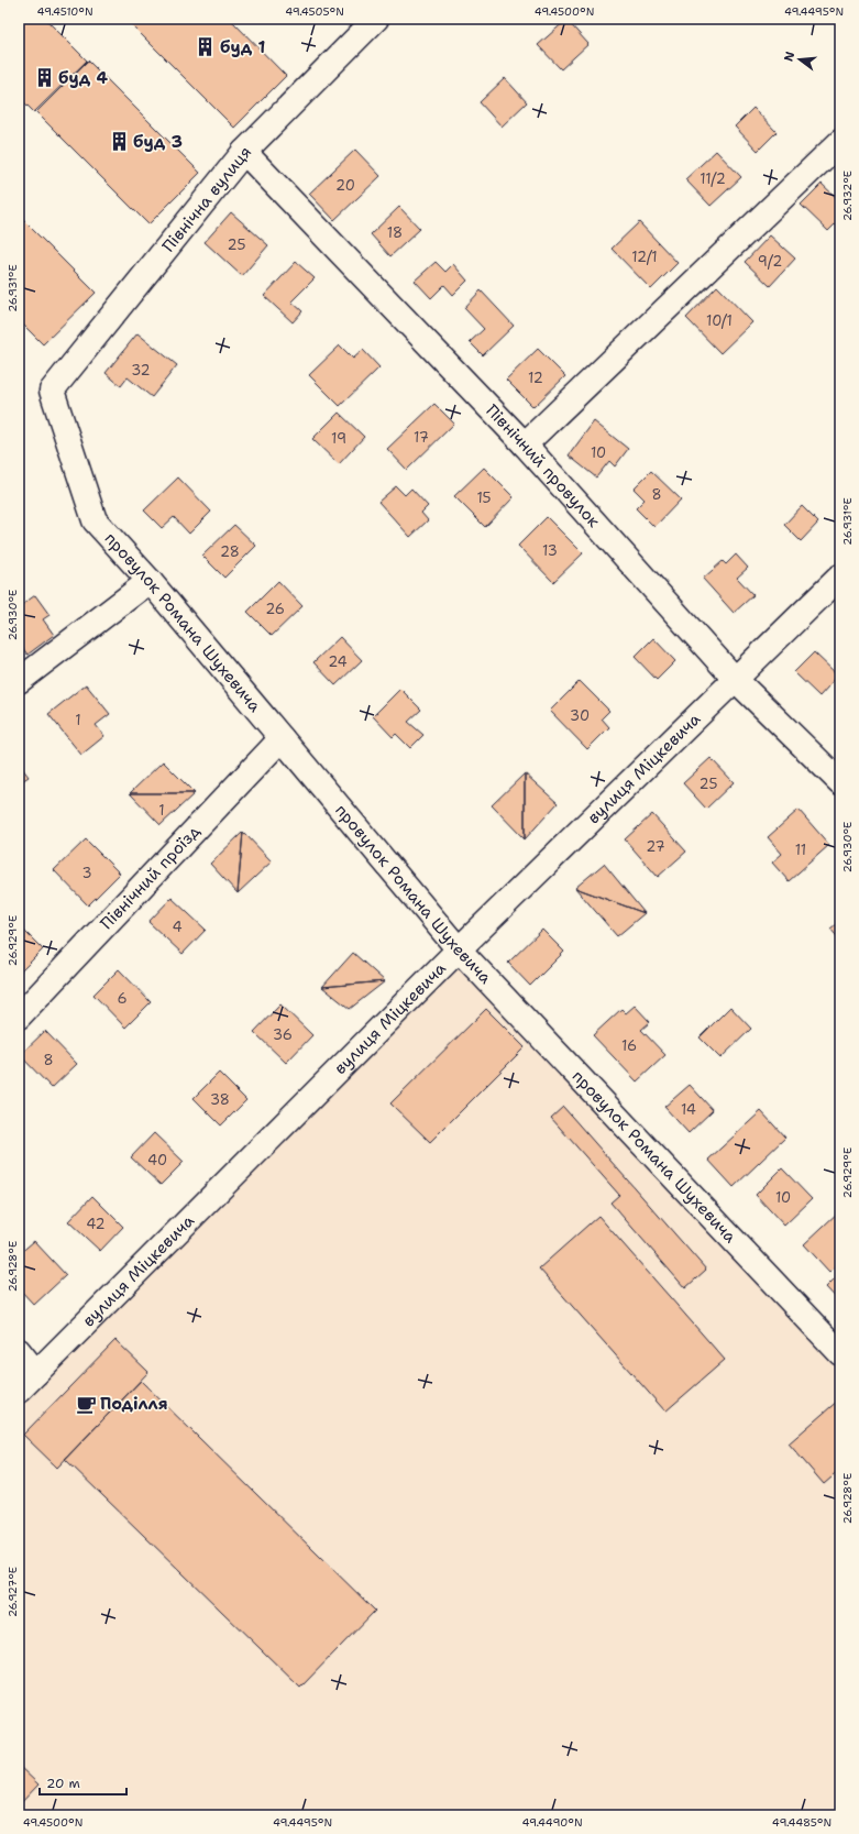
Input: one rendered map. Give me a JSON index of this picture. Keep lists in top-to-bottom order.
{
  "streets": {
    "street": [
      "Північна вулиця",
      "Північний провулок",
      "провулок Романа Шухевича",
      "вулиця Міцкевича",
      "Північний проїзд"
    ]
  },
  "crossings": [
    ["Північна вулиця", "Північний провулок"],
    ["Північна вулиця", "провулок Романа Шухевича"],
    ["Північний провулок", "вулиця Міцкевича"],
    ["провулок Романа Шухевича", "вулиця Міцкевича"],
    ["провулок Романа Шухевича", "Північний проїзд"]
  ],
  "places": {
    "building": ["буд 1", "буд 4", "буд 3"],
    "cafe": ["Поділля"]
  },
  "house_numbers": [
    "11/2",
    "20",
    "18",
    "25",
    "12/1",
    "9/2",
    "10/1",
    "32",
    "12",
    "17",
    "19",
    "10",
    "8",
    "15",
    "13",
    "28",
    "26",
    "24",
    "30",
    "1",
    "25",
    "1",
    "27",
    "11",
    "3",
    "4",
    "6",
    "36",
    "16",
    "8",
    "38",
    "14",
    "40",
    "10",
    "42"
  ],
  "scale_bar": "20 m",
  "north": "left",
  "coordinates": [
    "49.4510°N",
    "49.4505°N",
    "49.4500°N",
    "49.4495°N",
    "26.932°E",
    "26.931°E",
    "26.930°E",
    "26.929°E",
    "26.928°E",
    "26.927°E",
    "49.4490°N",
    "49.4485°N"
  ]
}
